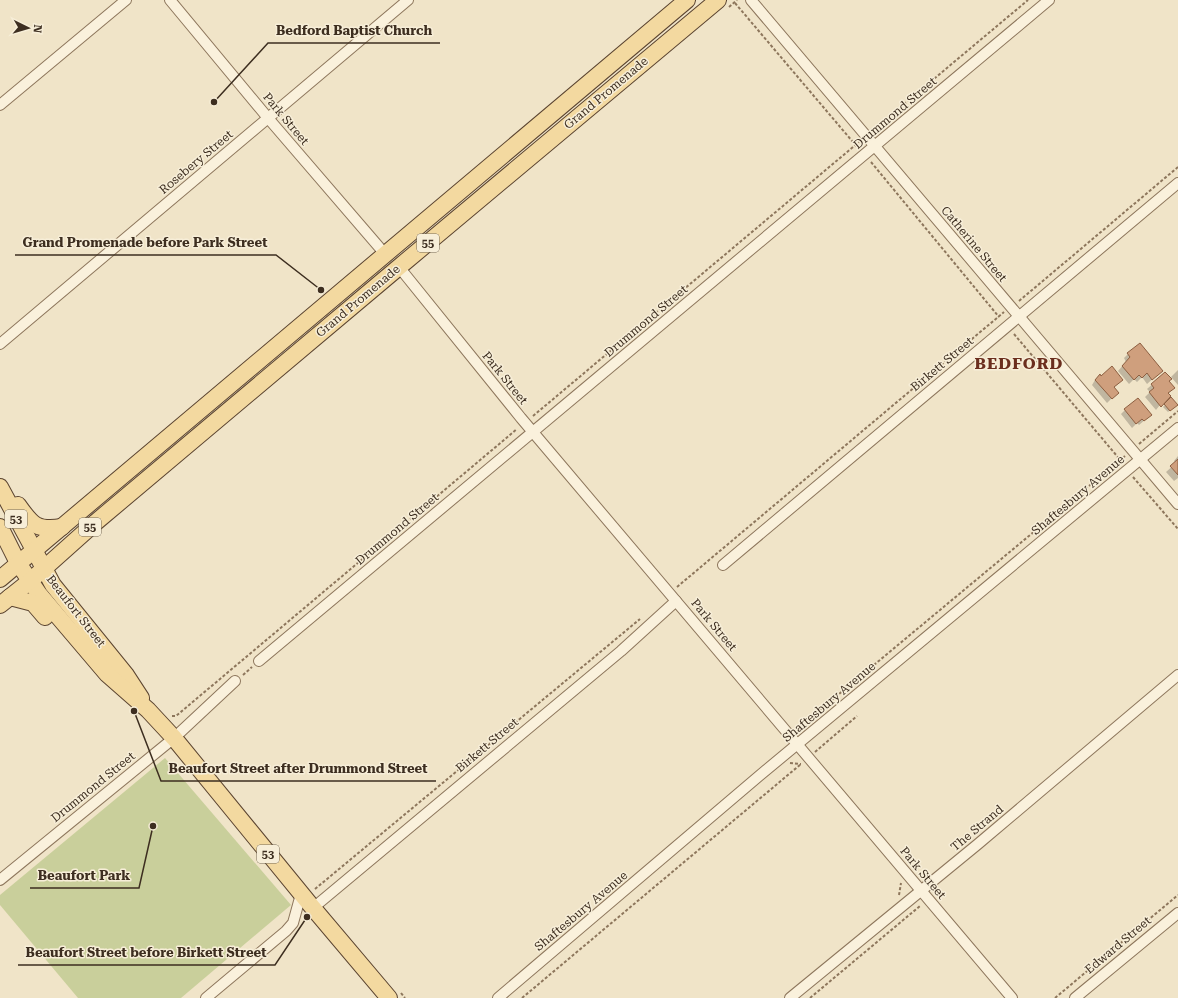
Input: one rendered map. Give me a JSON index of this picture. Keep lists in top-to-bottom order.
{
  "streets": {
    "main road": [
      "Grand Promenade",
      "55",
      "53",
      "Beaufort Street"
    ],
    "street": [
      "Drummond Street",
      "Park Street",
      "Rosebery Street",
      "Catherine Street",
      "Birkett Street",
      "Shaftesbury Avenue",
      "The Strand",
      "Edward Street"
    ]
  },
  "crossings": [
    ["Grand Promenade", "Park Street"],
    ["Grand Promenade", "Beaufort Street"],
    ["Drummond Street", "Park Street"],
    ["Drummond Street", "Catherine Street"],
    ["Drummond Street", "Beaufort Street"],
    ["Park Street", "Rosebery Street"],
    ["Park Street", "Birkett Street"],
    ["Park Street", "Shaftesbury Avenue"],
    ["Park Street", "The Strand"],
    ["Catherine Street", "Birkett Street"],
    ["Catherine Street", "Shaftesbury Avenue"],
    ["Birkett Street", "Beaufort Street"]
  ],
  "districts": ["BEDFORD"],
  "places": [
    "Bedford Baptist Church",
    "Grand Promenade before Park Street",
    "Beaufort Street after Drummond Street",
    "Beaufort Park",
    "Beaufort Street before Birkett Street"
  ],
  "north": "right"
}
